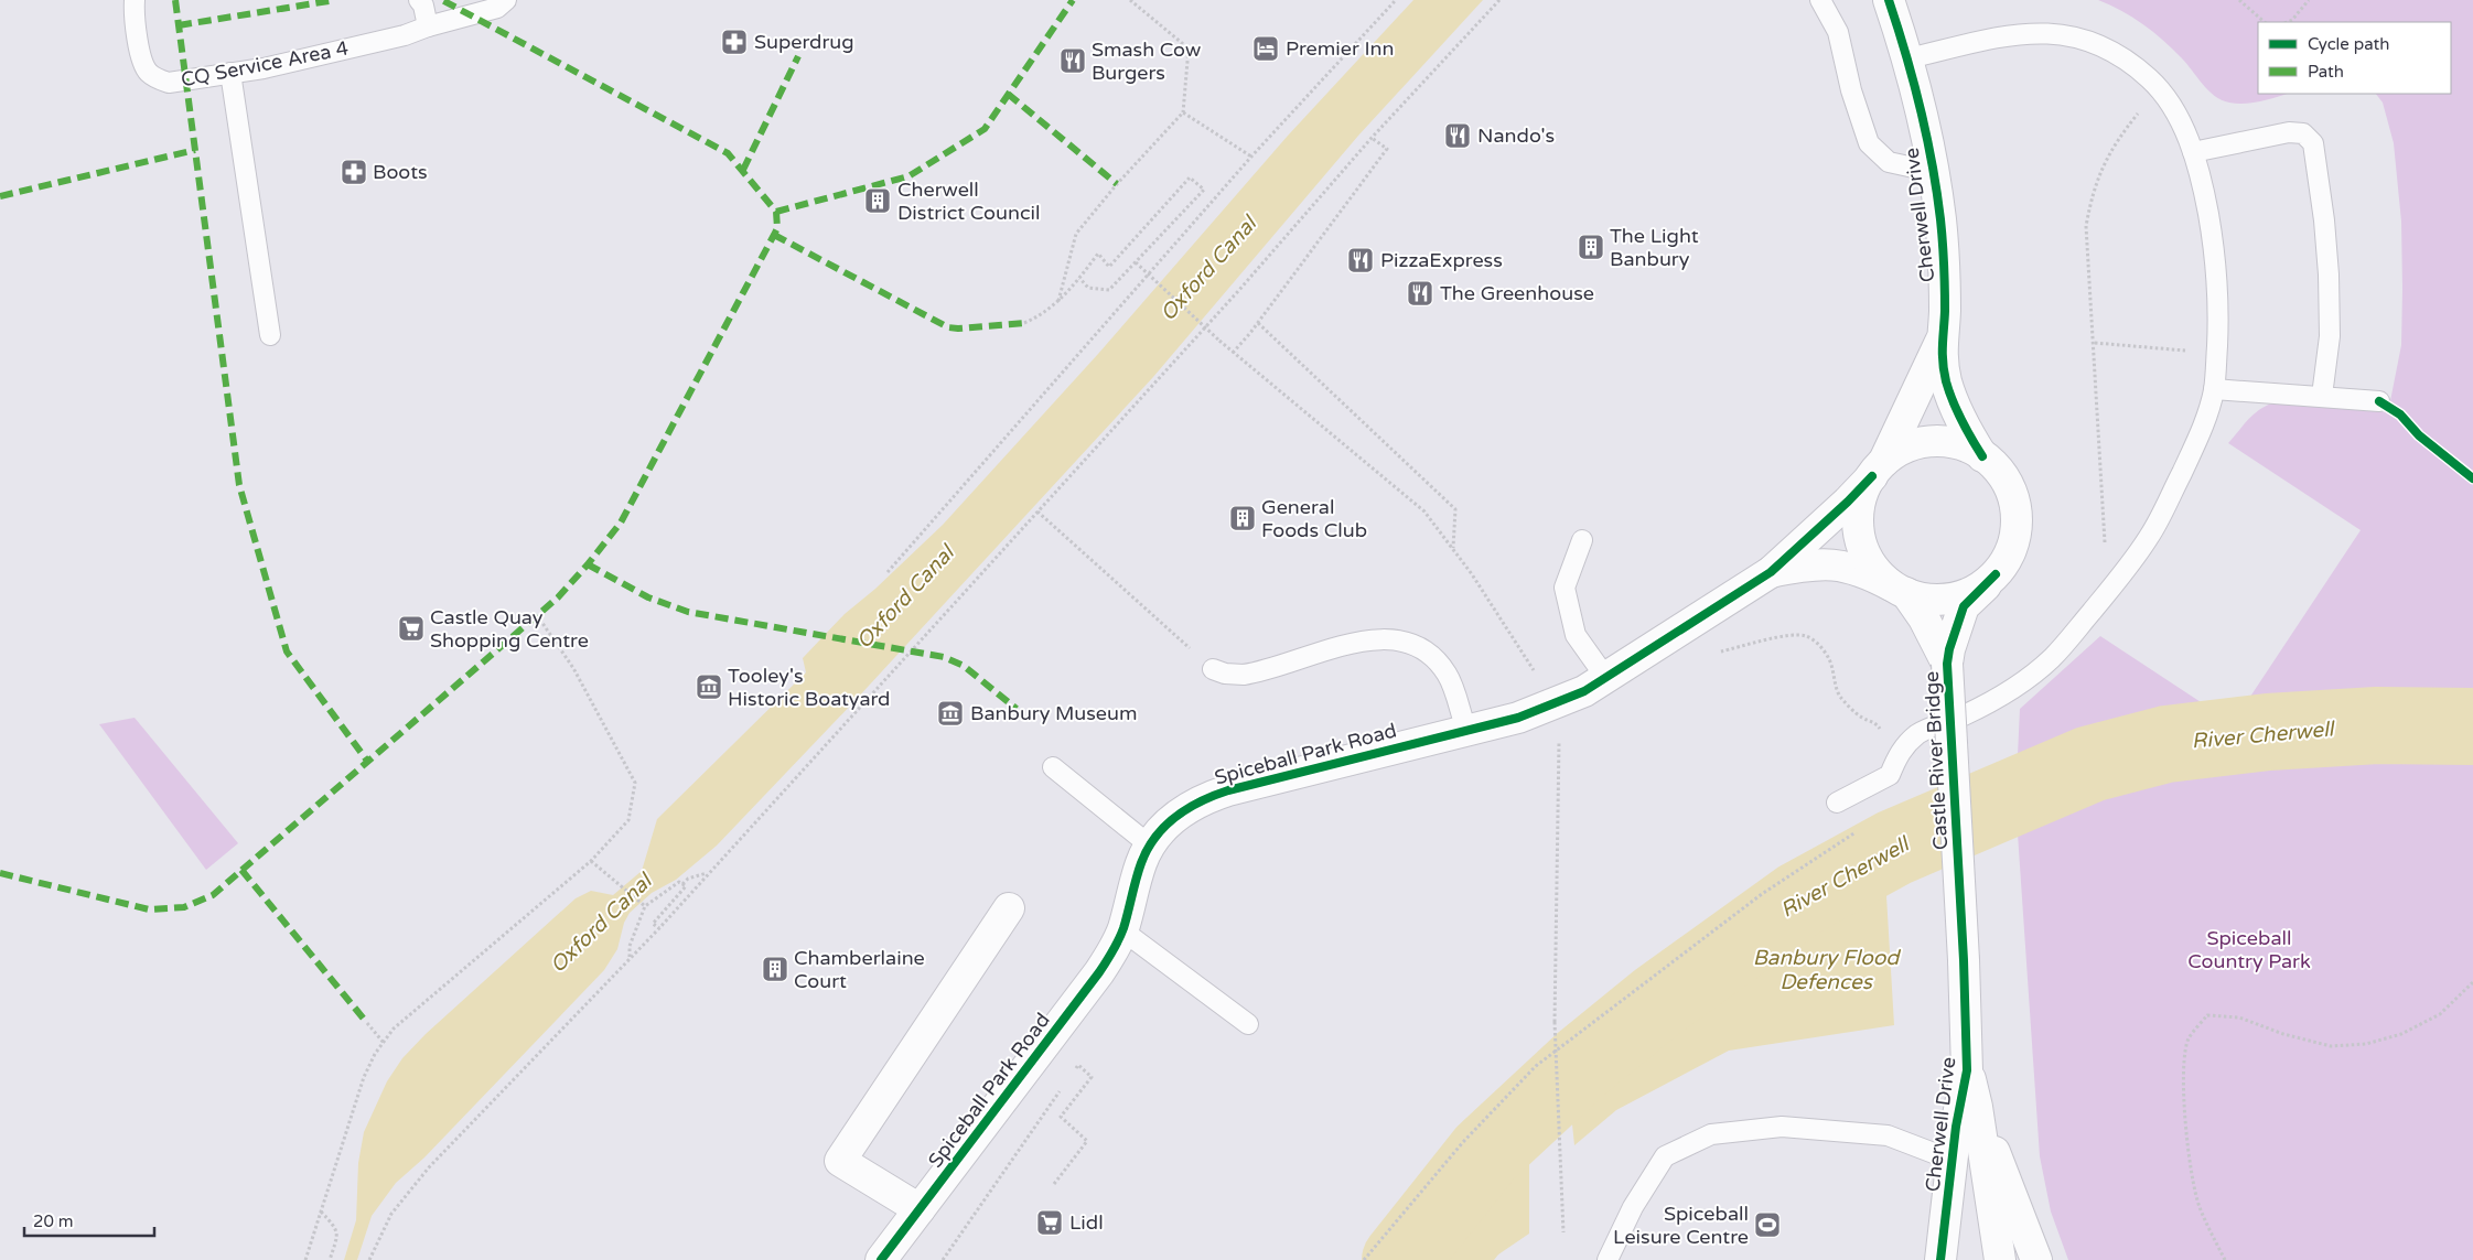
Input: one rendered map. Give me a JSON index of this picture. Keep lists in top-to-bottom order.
{
  "streets": {
    "street": ["Cherwell Drive", "Spiceball Park Road", "Castle River Bridge"],
    "lane": ["CQ Service Area 4"]
  },
  "crossings": [
    ["Cherwell Drive", "Spiceball Park Road"],
    ["Cherwell Drive", "Castle River Bridge"],
    ["Spiceball Park Road", "Castle River Bridge"]
  ],
  "water": ["Oxford Canal", "River Cherwell", "Banbury Flood Defences"],
  "parks": ["Spiceball Country Park"],
  "places": {
    "pharmacy": ["Superdrug", "Boots"],
    "hotel": ["Premier Inn"],
    "restaurant": [
      "Smash Cow Burgers",
      "Nando's",
      "PizzaExpress",
      "The Greenhouse"
    ],
    "building": [
      "Cherwell District Council",
      "The Light Banbury",
      "General Foods Club",
      "Chamberlaine Court"
    ],
    "supermarket": ["Castle Quay Shopping Centre", "Lidl"],
    "museum": ["Tooley's Historic Boatyard", "Banbury Museum"],
    "sports": ["Spiceball Leisure Centre"]
  },
  "legend": ["Cycle path", "Path"],
  "scale_bar": "20 m"
}
